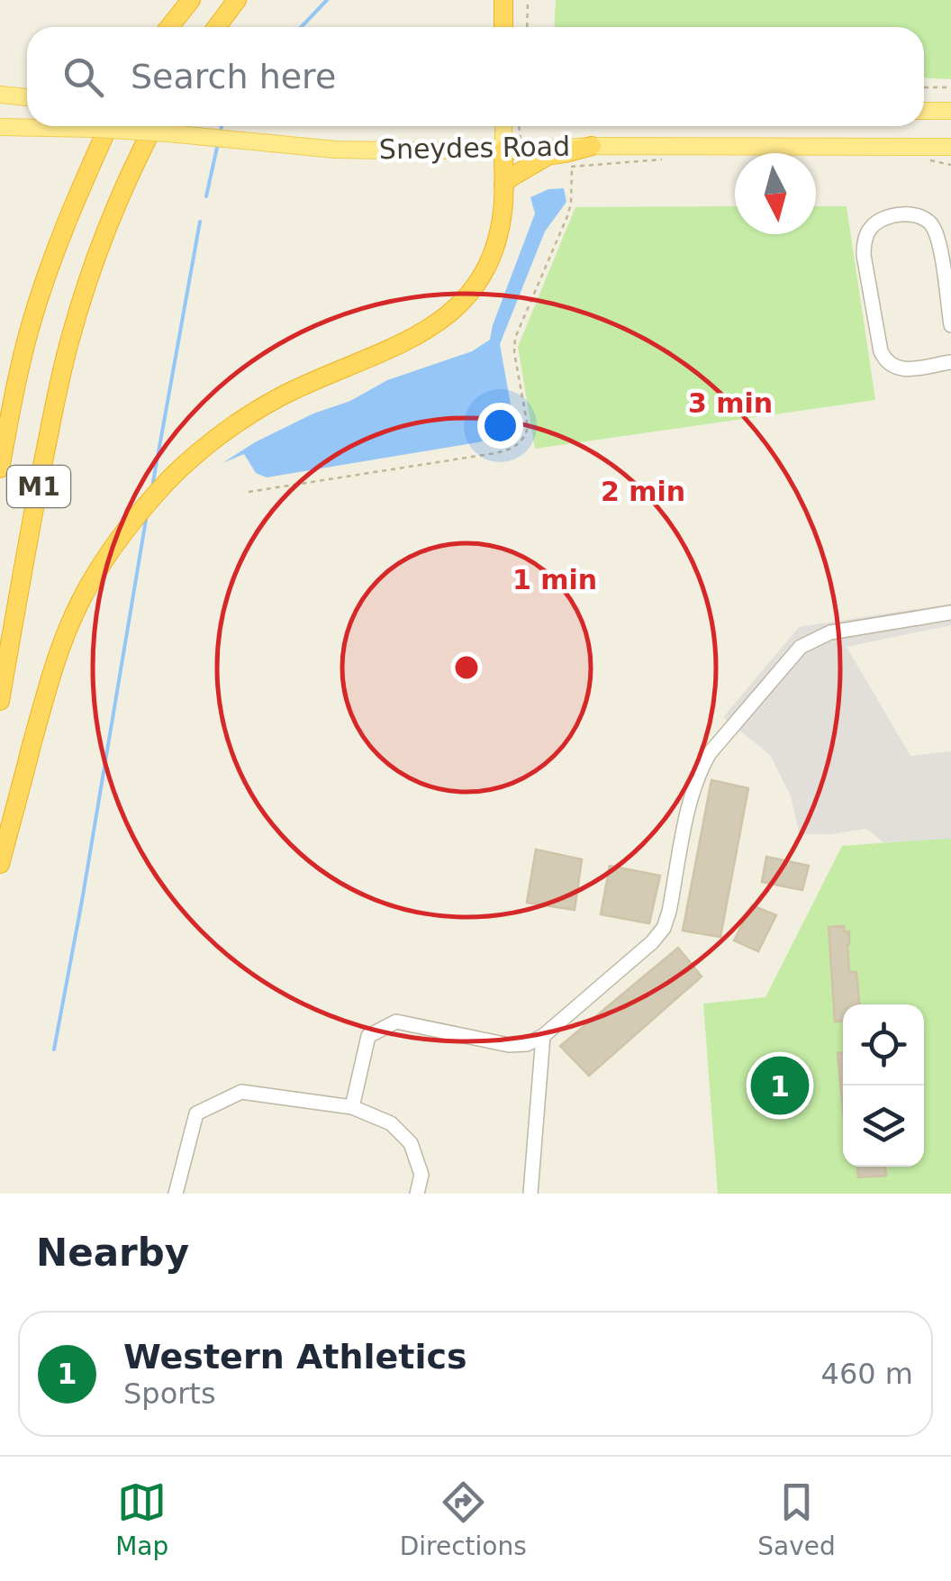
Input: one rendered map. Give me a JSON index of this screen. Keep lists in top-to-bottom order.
{
  "streets": {
    "highway": ["M1"],
    "main road": ["Sneydes Road"]
  },
  "north": "bottom",
  "page": {
    "search": "Search here",
    "pins": "1",
    "heading": "Nearby",
    "list": [
      {
        "mark": "1",
        "name": "Western Athletics",
        "note": "Sports",
        "value": "460 m"
      }
    ],
    "nav": ["Map", "Directions", "Saved"]
  },
  "rings": ["3 min", "2 min", "1 min"]
}
